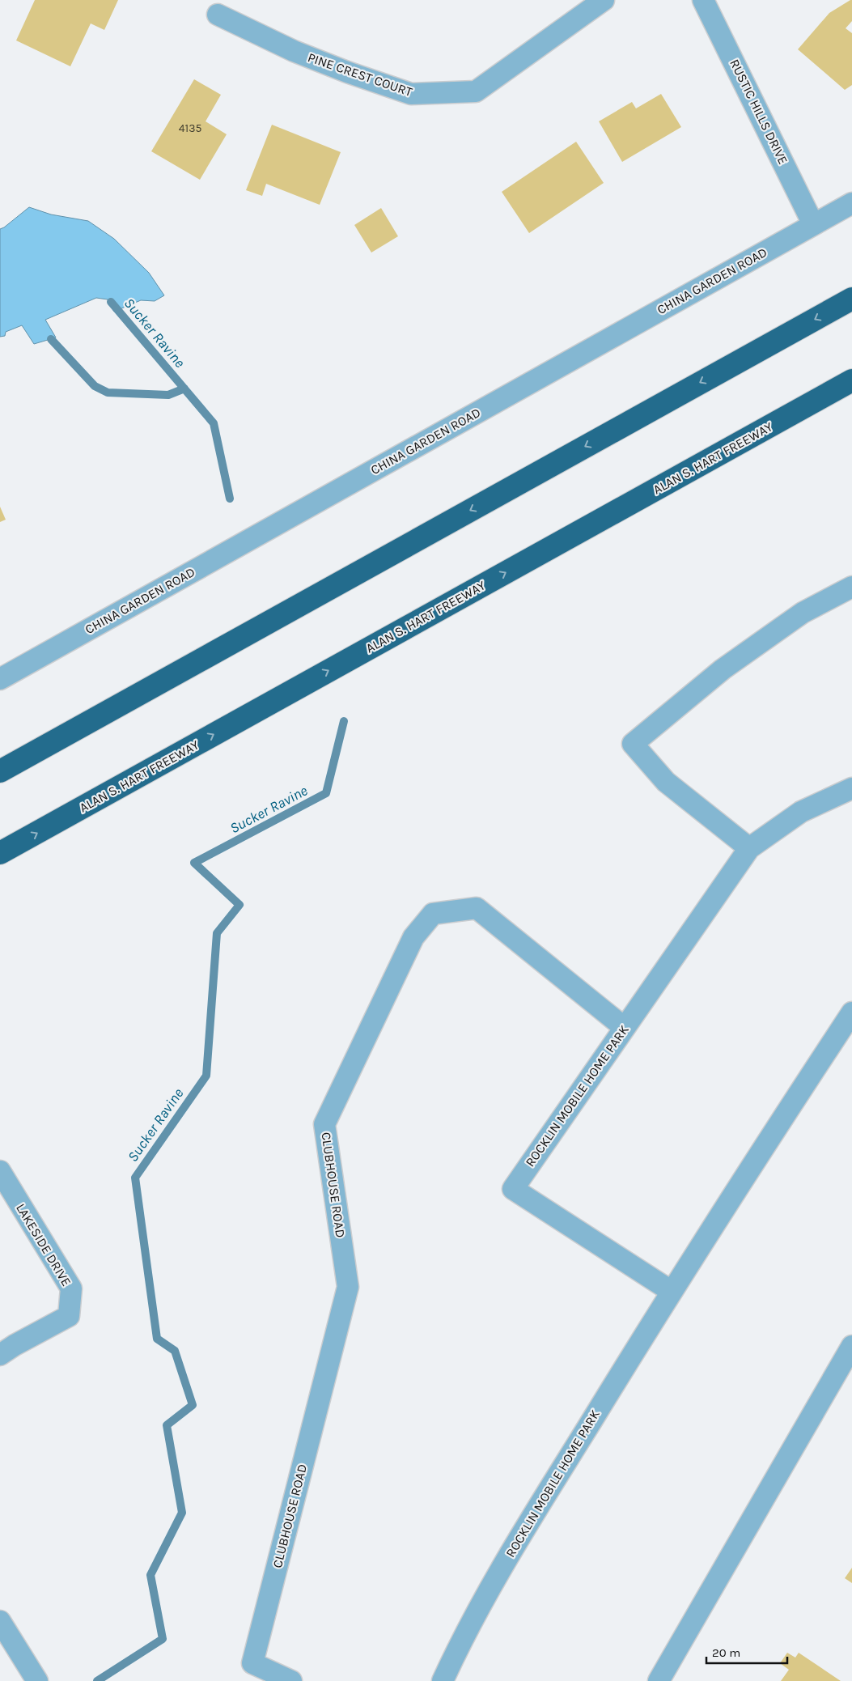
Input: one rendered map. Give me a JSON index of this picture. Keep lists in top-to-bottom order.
{
  "streets": {
    "highway": ["ALAN S. HART FREEWAY"],
    "street": [
      "PINE CREST COURT",
      "RUSTIC HILLS DRIVE",
      "CHINA GARDEN ROAD",
      "ROCKLIN MOBILE HOME PARK",
      "CLUBHOUSE ROAD",
      "LAKESIDE DRIVE"
    ]
  },
  "crossings": [
    ["RUSTIC HILLS DRIVE", "CHINA GARDEN ROAD"],
    ["ROCKLIN MOBILE HOME PARK", "CLUBHOUSE ROAD"]
  ],
  "water": ["Sucker Ravine"],
  "house_numbers": ["4135"],
  "scale_bar": "20 m"
}
